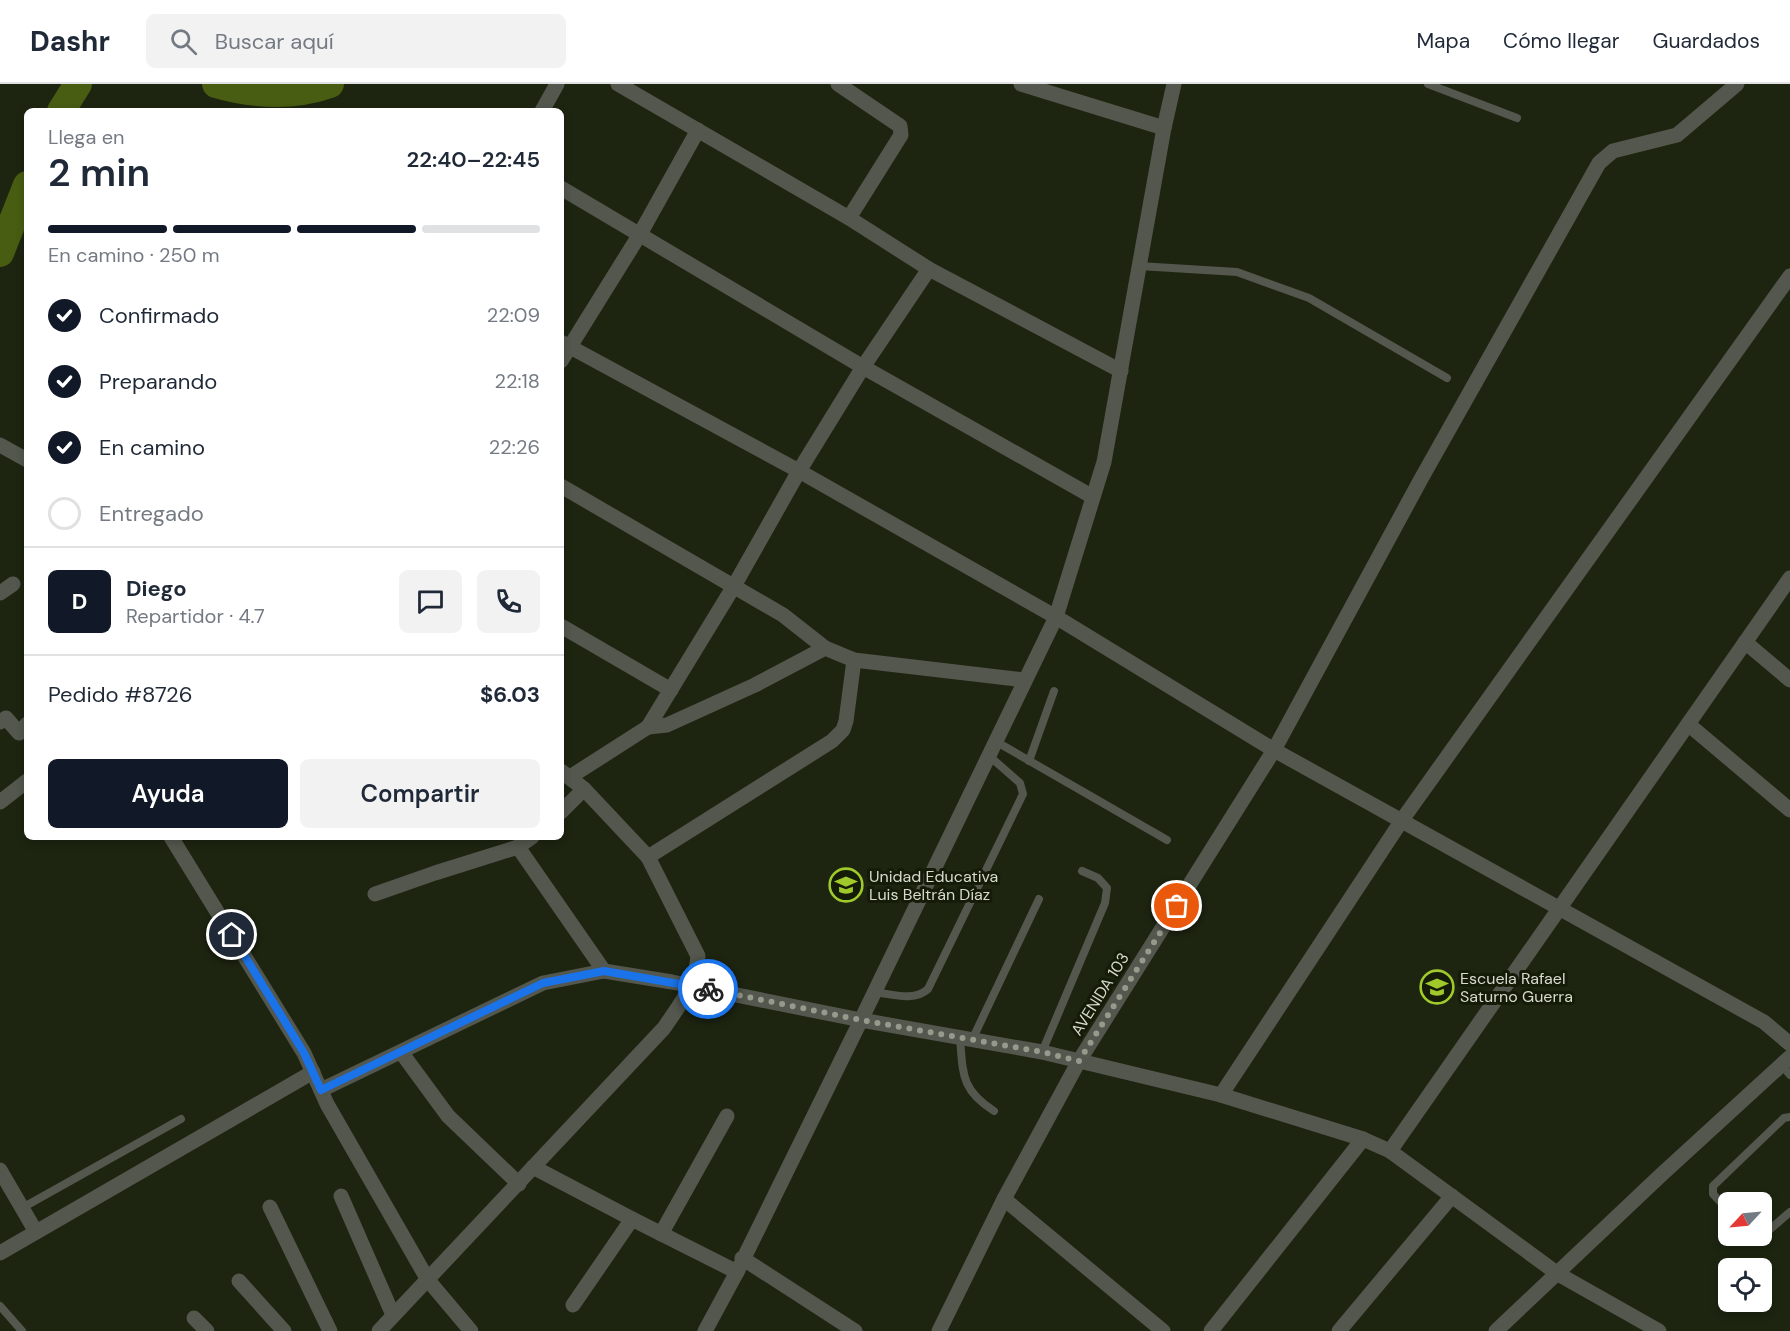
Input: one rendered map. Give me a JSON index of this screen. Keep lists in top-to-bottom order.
{
  "streets": {
    "street": ["AVENIDA 103"]
  },
  "places": {
    "school or university": ["Unidad Educativa Luis Beltrán Díaz", "Escuela Rafael Saturno Guerra"]
  },
  "north": "bottom left",
  "page": {
    "header": "Dashr",
    "search": "Buscar aquí",
    "nav": ["Mapa", "Cómo llegar", "Guardados"],
    "heading": ["2 min", "Llega en", "22:40–22:45"],
    "panel": [
      "Diego",
      "Repartidor · 4.7",
      "Pedido #8726",
      "$6.03"
    ],
    "bar": "En camino · 250 m",
    "list": [
      ["Confirmado", "22:09"],
      ["Preparando", "22:18"],
      ["En camino", "22:26"],
      "Entregado"
    ],
    "round": "D",
    "buttons": ["Ayuda", "Compartir"]
  }
}
